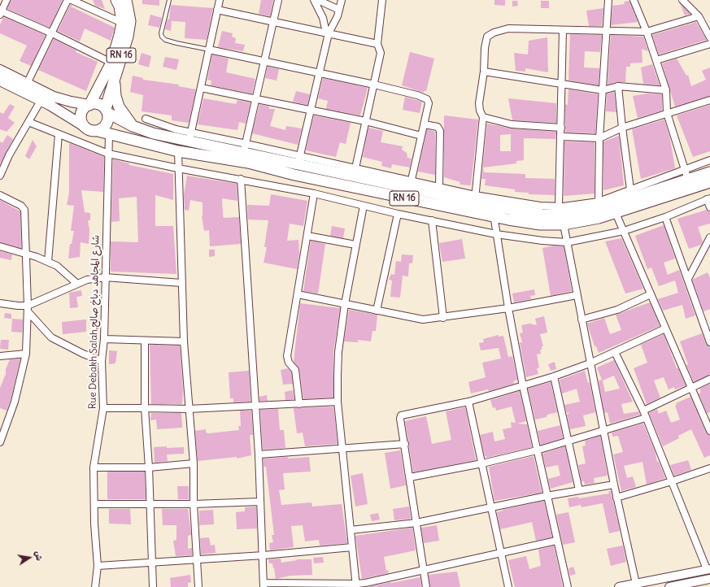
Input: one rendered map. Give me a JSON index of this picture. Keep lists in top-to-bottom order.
{
  "streets": {
    "main road": ["RN 16"],
    "street": ["Rue Debakh Salah,شارع المجاهد دباخ صالح"]
  },
  "crossings": [
    ["RN 16", "Rue Debakh Salah,شارع المجاهد دباخ صالح"]
  ],
  "north": "right"
}
